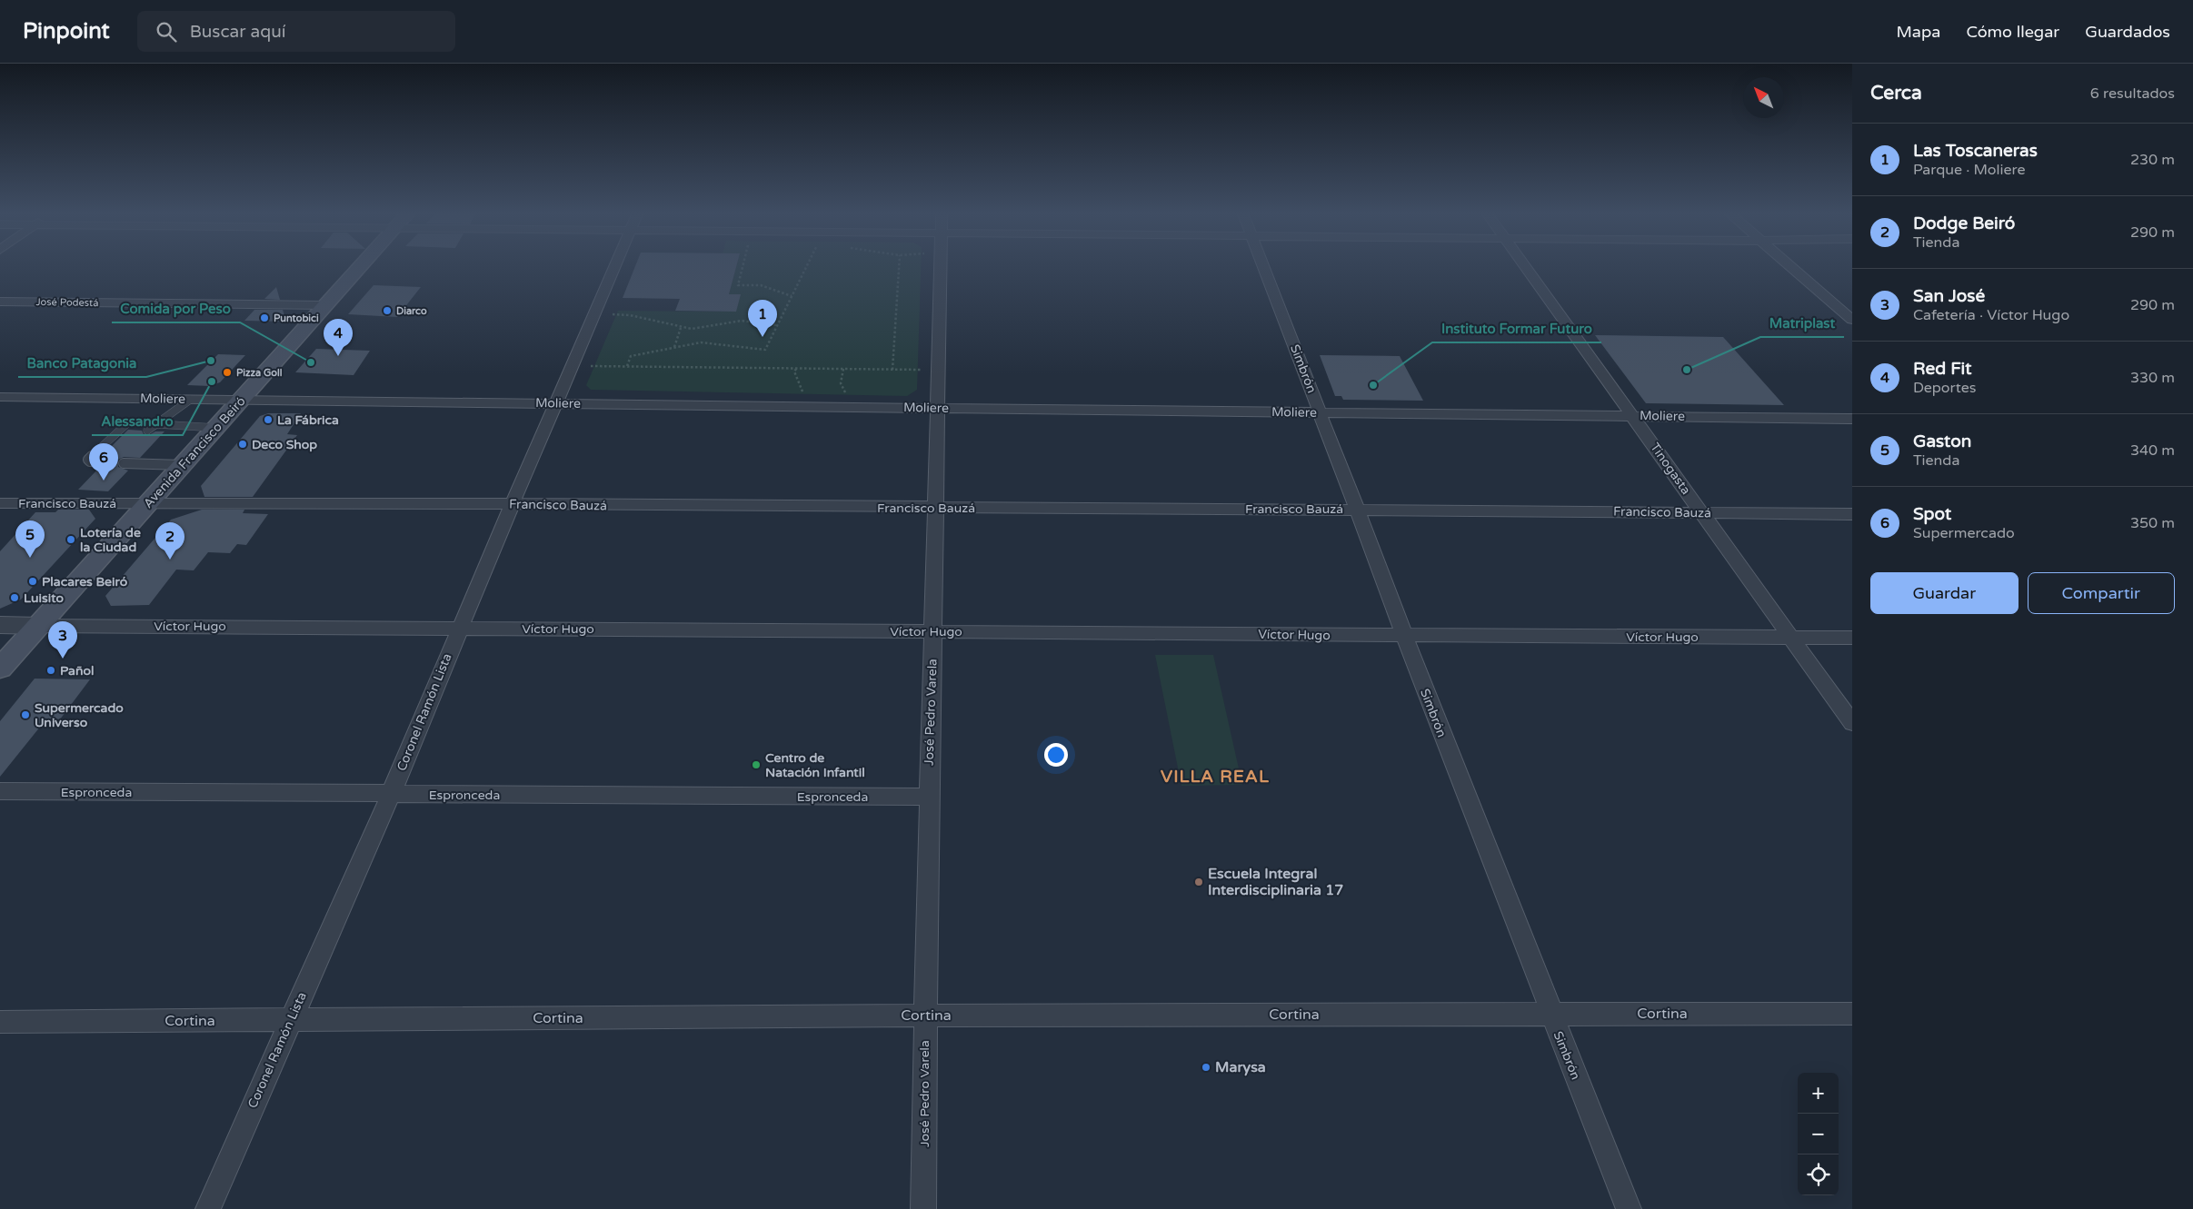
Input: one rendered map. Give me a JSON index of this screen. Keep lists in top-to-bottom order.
{
  "streets": {
    "main road": ["Avenida Francisco Beiró"],
    "street": [
      "José Podestá",
      "Simbrón",
      "Moliere",
      "Tinogasta",
      "Francisco Bauzá",
      "Víctor Hugo",
      "Coronel Ramón Lista",
      "José Pedro Varela",
      "Espronceda",
      "Cortina"
    ]
  },
  "crossings": [
    ["José Podestá", "Avenida Francisco Beiró"],
    ["Simbrón", "Moliere"],
    ["Simbrón", "Francisco Bauzá"],
    ["Simbrón", "Víctor Hugo"],
    ["Simbrón", "Cortina"],
    ["Moliere", "Avenida Francisco Beiró"],
    ["Moliere", "Tinogasta"],
    ["Moliere", "Coronel Ramón Lista"],
    ["Moliere", "José Pedro Varela"],
    ["Avenida Francisco Beiró", "Francisco Bauzá"],
    ["Avenida Francisco Beiró", "Víctor Hugo"],
    ["Tinogasta", "Francisco Bauzá"],
    ["Tinogasta", "Víctor Hugo"],
    ["Francisco Bauzá", "Coronel Ramón Lista"],
    ["Francisco Bauzá", "José Pedro Varela"],
    ["Víctor Hugo", "Coronel Ramón Lista"],
    ["Víctor Hugo", "José Pedro Varela"],
    ["Coronel Ramón Lista", "Espronceda"],
    ["Coronel Ramón Lista", "Cortina"],
    ["José Pedro Varela", "Espronceda"],
    ["José Pedro Varela", "Cortina"]
  ],
  "districts": ["VILLA REAL"],
  "places": [
    "Diarco",
    "Puntobici",
    "Banco Patagonia",
    "Comida por Peso",
    "Matriplast",
    "Pizza Goll",
    "Alessandro",
    "Instituto Formar Futuro",
    "La Fábrica",
    "Deco Shop",
    "Lotería de la Ciudad",
    "Placares Beiró",
    "Luisito",
    "Pañol",
    "Supermercado Universo",
    "Centro de Natación Infantil",
    "Escuela Integral Interdisciplinaria 17",
    "Marysa"
  ],
  "north": "top left",
  "page": {
    "header": "Pinpoint",
    "search": "Buscar aquí",
    "nav": ["Mapa", "Cómo llegar", "Guardados"],
    "heading": ["Cerca", "6 resultados"],
    "list": [
      {
        "mark": "1",
        "name": "Las Toscaneras",
        "note": "Parque · Moliere",
        "value": "230 m"
      },
      {
        "mark": "2",
        "name": "Dodge Beiró",
        "note": "Tienda",
        "value": "290 m"
      },
      {
        "mark": "3",
        "name": "San José",
        "note": "Cafetería · Víctor Hugo",
        "value": "290 m"
      },
      {
        "mark": "4",
        "name": "Red Fit",
        "note": "Deportes",
        "value": "330 m"
      },
      {
        "mark": "5",
        "name": "Gaston",
        "note": "Tienda",
        "value": "340 m"
      },
      {
        "mark": "6",
        "name": "Spot",
        "note": "Supermercado",
        "value": "350 m"
      }
    ],
    "pins": [
      "1",
      "4",
      "6",
      "5",
      "2",
      "3"
    ],
    "buttons": ["Guardar", "Compartir"],
    "map_buttons": ["+", "−"]
  }
}
